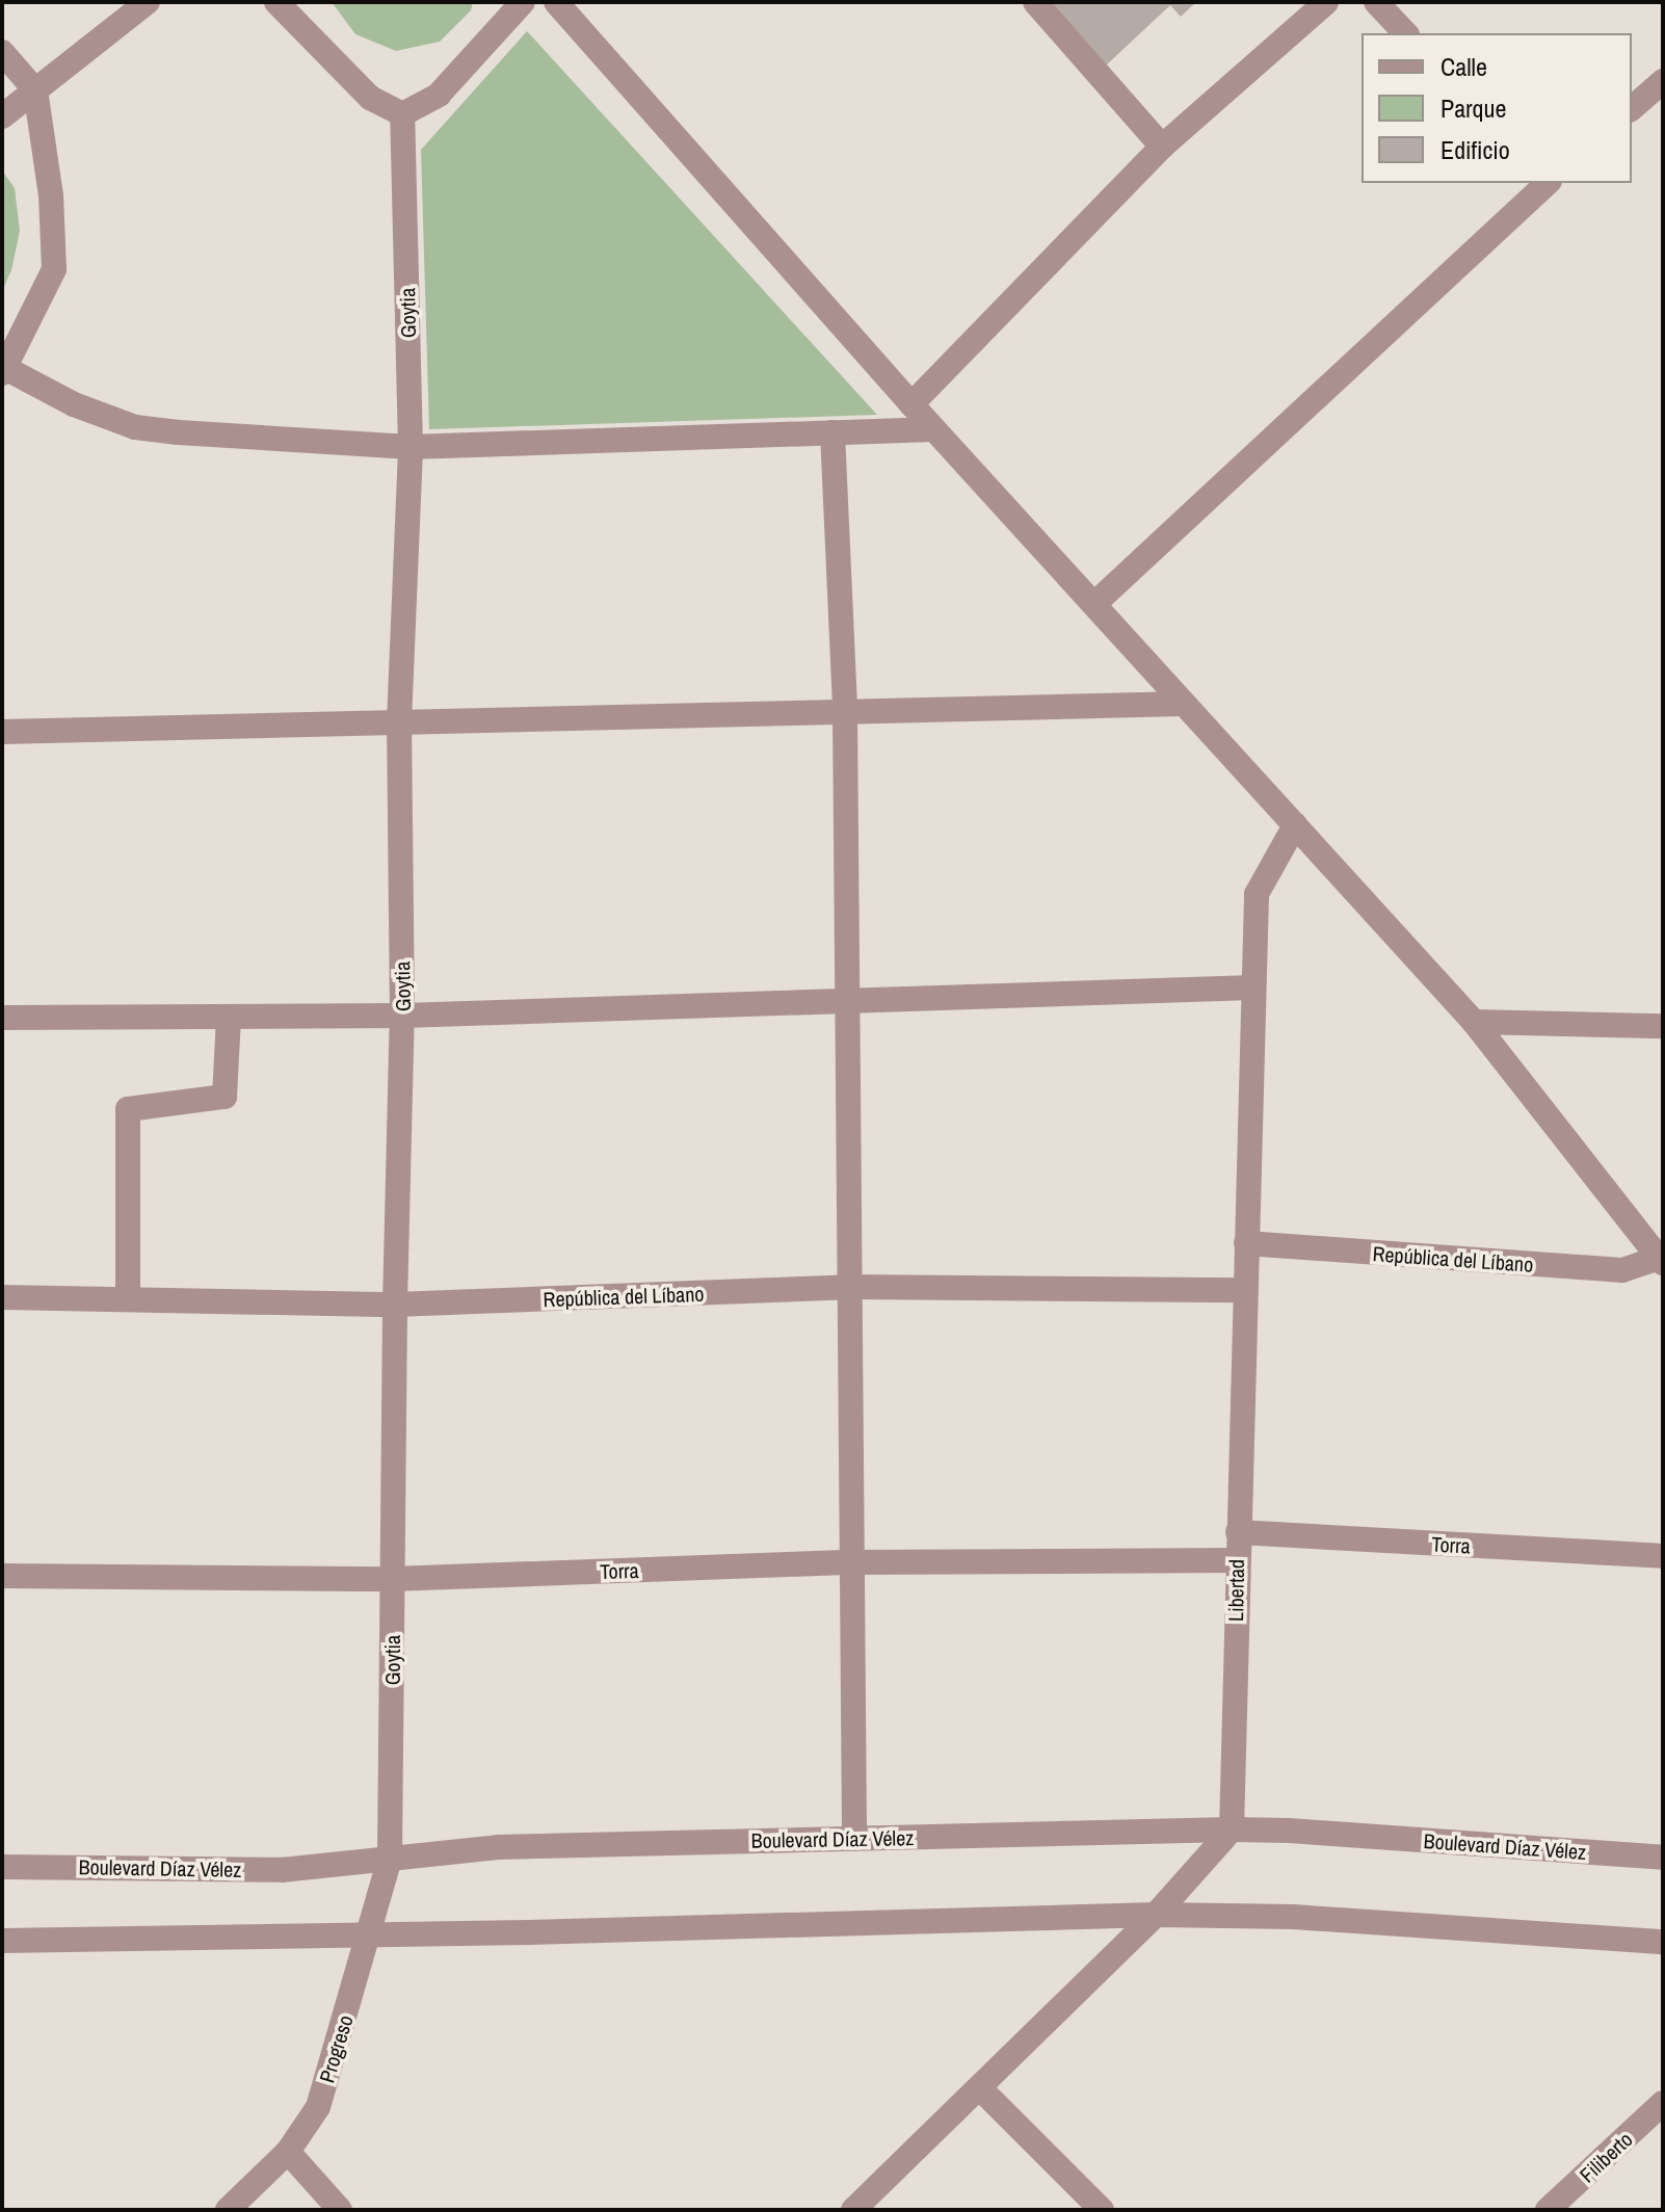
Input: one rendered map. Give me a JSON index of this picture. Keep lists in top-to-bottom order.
{
  "streets": {
    "street": [
      "Goytia",
      "República del Líbano",
      "Torra",
      "Libertad",
      "Boulevard Díaz Vélez",
      "Progreso",
      "Filiberto"
    ]
  },
  "crossings": [
    ["Goytia", "República del Líbano"],
    ["Goytia", "Torra"],
    ["Goytia", "Boulevard Díaz Vélez"],
    ["Goytia", "Progreso"],
    ["República del Líbano", "Libertad"],
    ["Torra", "Libertad"],
    ["Libertad", "Boulevard Díaz Vélez"],
    ["Boulevard Díaz Vélez", "Progreso"]
  ],
  "legend": ["Calle", "Parque", "Edificio"]
}
